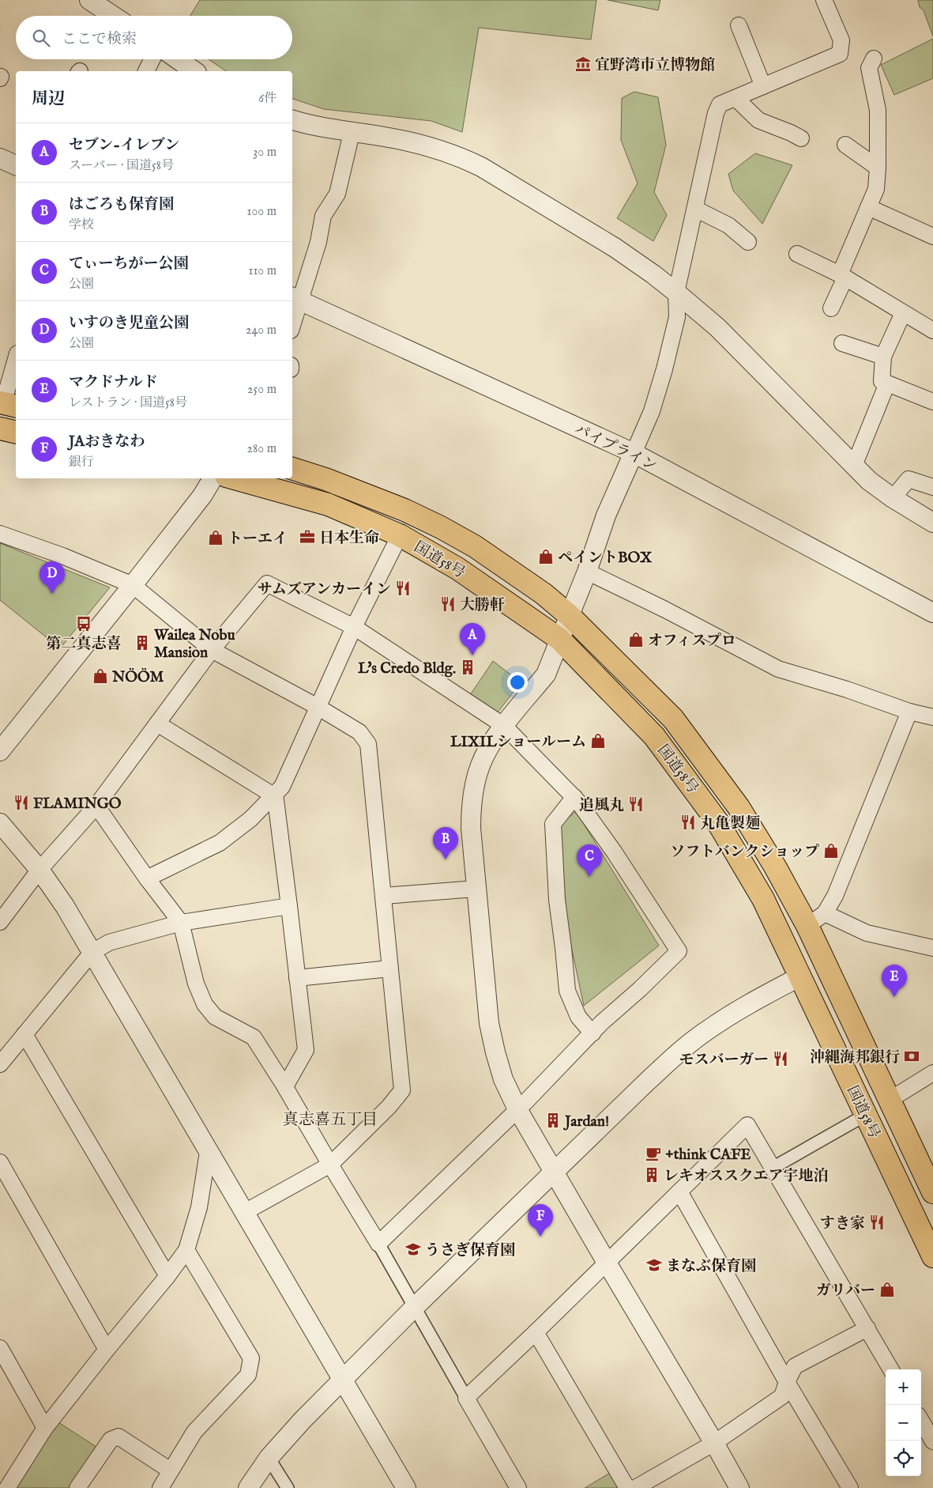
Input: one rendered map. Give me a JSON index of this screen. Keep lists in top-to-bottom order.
{
  "streets": {
    "highway": ["国道58号"],
    "street": ["パイプライン"]
  },
  "districts": ["真志喜五丁目"],
  "places": {
    "museum": ["宜野湾市立博物館"],
    "office": ["日本生命"],
    "shop": [
      "トーエイ",
      "ペイントBOX",
      "オフィスプロ",
      "NÖÖM",
      "LIXILショールーム",
      "ソフトバンクショップ",
      "ガリバー"
    ],
    "restaurant": [
      "サムズアンカーイン",
      "大勝軒",
      "FLAMINGO",
      "追風丸",
      "丸亀製麺",
      "モスバーガー",
      "すき家"
    ],
    "bus stop": ["第二真志喜"],
    "building": [
      "Wailea Nobu Mansion",
      "L's Credo Bldg.",
      "Jardan!",
      "レキオススクエア宇地泊"
    ],
    "bank": ["沖縄海邦銀行"],
    "cafe": ["+think CAFE"],
    "school or university": ["うさぎ保育園", "まなぶ保育園"]
  },
  "page": {
    "search": "ここで検索",
    "heading": ["周辺", "6件"],
    "list": [
      {
        "mark": "A",
        "name": "セブン-イレブン",
        "note": "スーパー · 国道58号",
        "value": "30 m"
      },
      {
        "mark": "B",
        "name": "はごろも保育園",
        "note": "学校",
        "value": "100 m"
      },
      {
        "mark": "C",
        "name": "てぃーちがー公園",
        "note": "公園",
        "value": "110 m"
      },
      {
        "mark": "D",
        "name": "いすのき児童公園",
        "note": "公園",
        "value": "240 m"
      },
      {
        "mark": "E",
        "name": "マクドナルド",
        "note": "レストラン · 国道58号",
        "value": "250 m"
      },
      {
        "mark": "F",
        "name": "JAおきなわ",
        "note": "銀行",
        "value": "280 m"
      }
    ],
    "pins": [
      "D",
      "A",
      "B",
      "C",
      "E",
      "F"
    ],
    "map_buttons": ["+", "−"]
  }
}
